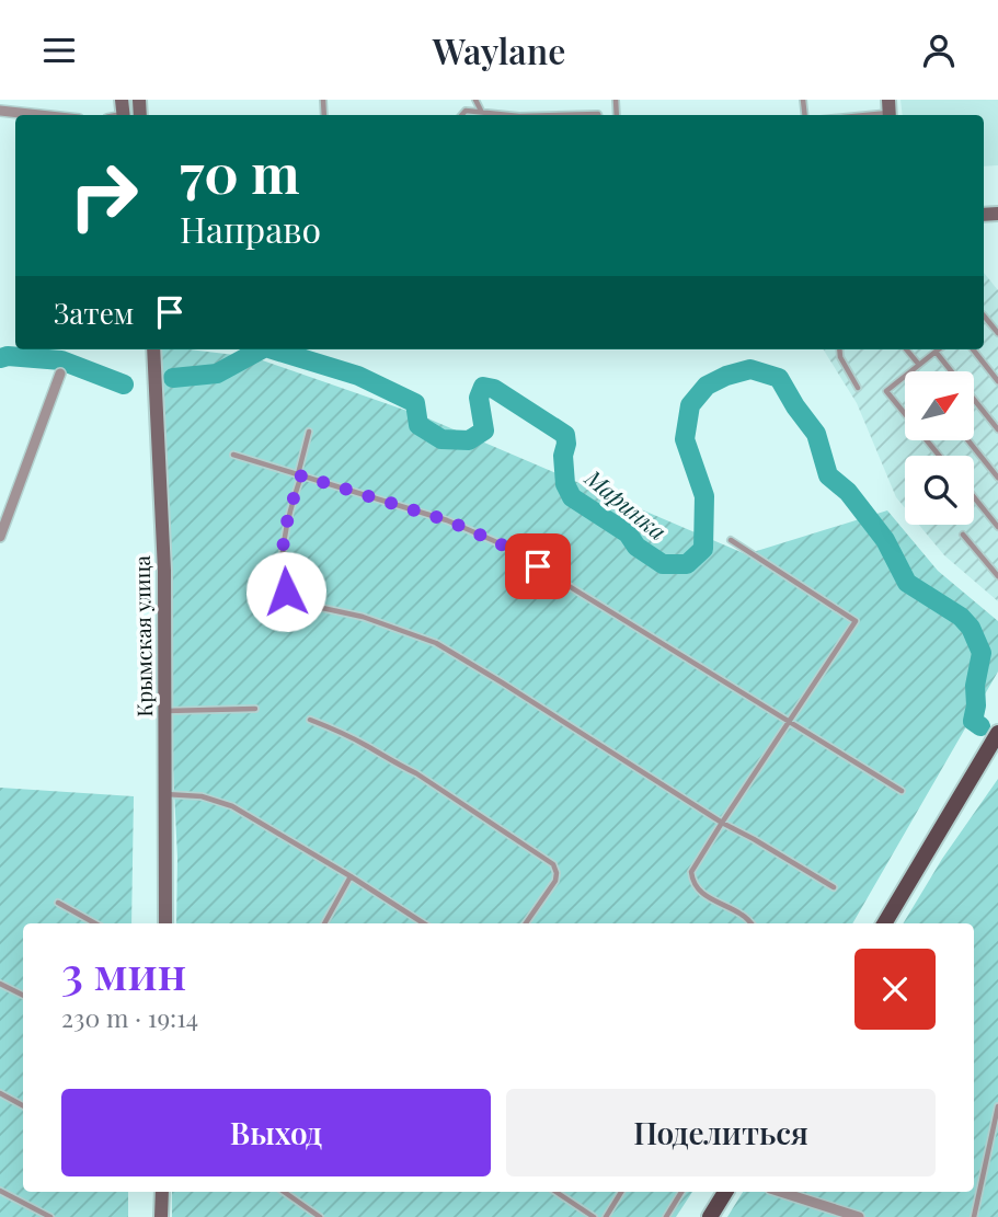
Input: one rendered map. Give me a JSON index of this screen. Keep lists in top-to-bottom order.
{
  "streets": {
    "main road": ["Крымская улица"]
  },
  "water": ["Маринка"],
  "north": "top right",
  "page": {
    "header": "Waylane",
    "turn": ["70 m", "Направо"],
    "then": "Затем",
    "heading": ["3 мин", "230 m · 19:14"],
    "buttons": ["Выход", "Поделиться"]
  }
}
